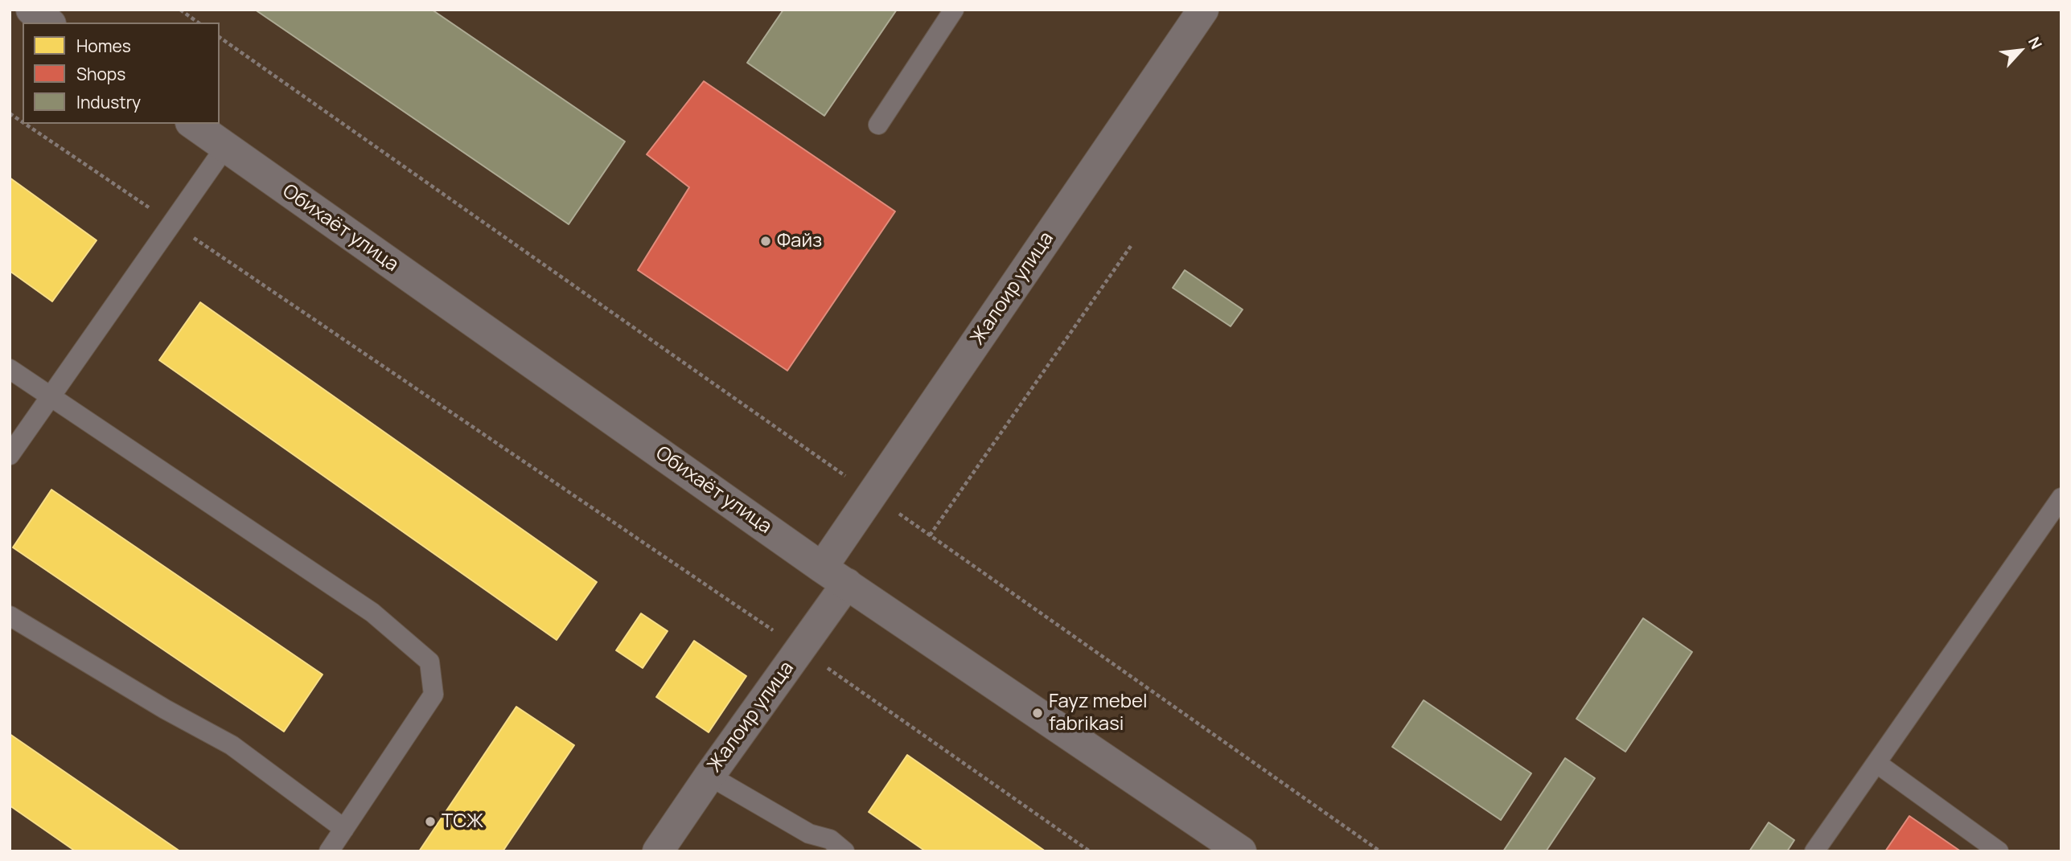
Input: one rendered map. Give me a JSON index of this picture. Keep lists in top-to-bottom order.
{
  "streets": {
    "street": ["Обихаёт улица", "Жалоир улица"]
  },
  "crossings": [
    ["Обихаёт улица", "Жалоир улица"]
  ],
  "places": ["Файз", "Fayz mebel fabrikasi", "ТСЖ"],
  "legend": ["Homes", "Shops", "Industry"],
  "north": "top right"
}
